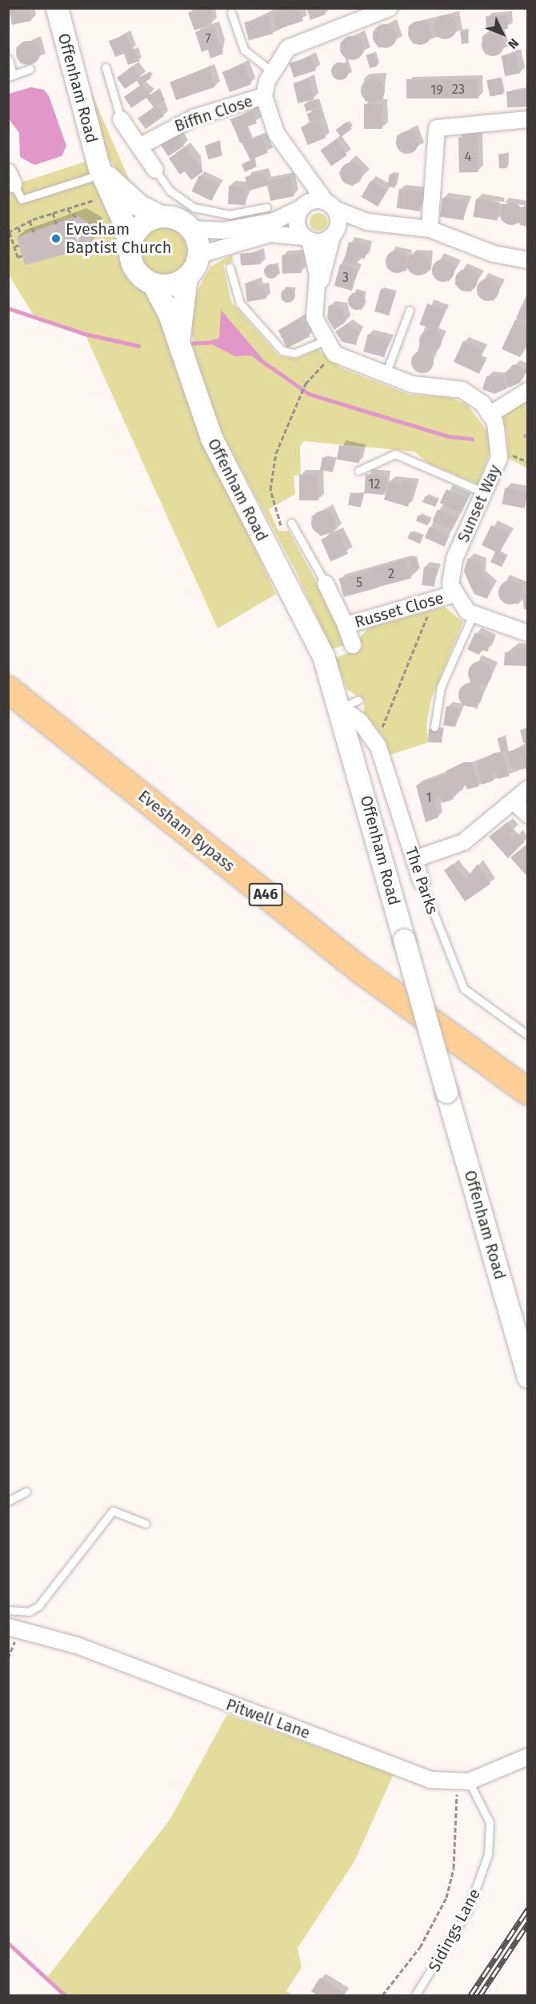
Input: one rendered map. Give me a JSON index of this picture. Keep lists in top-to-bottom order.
{
  "streets": {
    "highway": ["Evesham Bypass", "A46"],
    "main road": ["Offenham Road"],
    "street": [
      "Biffin Close",
      "Sunset Way",
      "Russet Close",
      "The Parks",
      "Pitwell Lane"
    ],
    "lane": ["Sidings Lane"]
  },
  "crossings": [
    ["Offenham Road", "The Parks"],
    ["Sunset Way", "Russet Close"],
    ["Pitwell Lane", "Sidings Lane"]
  ],
  "places": ["Evesham Baptist Church"],
  "house_numbers": [
    "7",
    "23",
    "19",
    "4",
    "3",
    "12",
    "2",
    "5",
    "1"
  ],
  "north": "bottom right"
}
